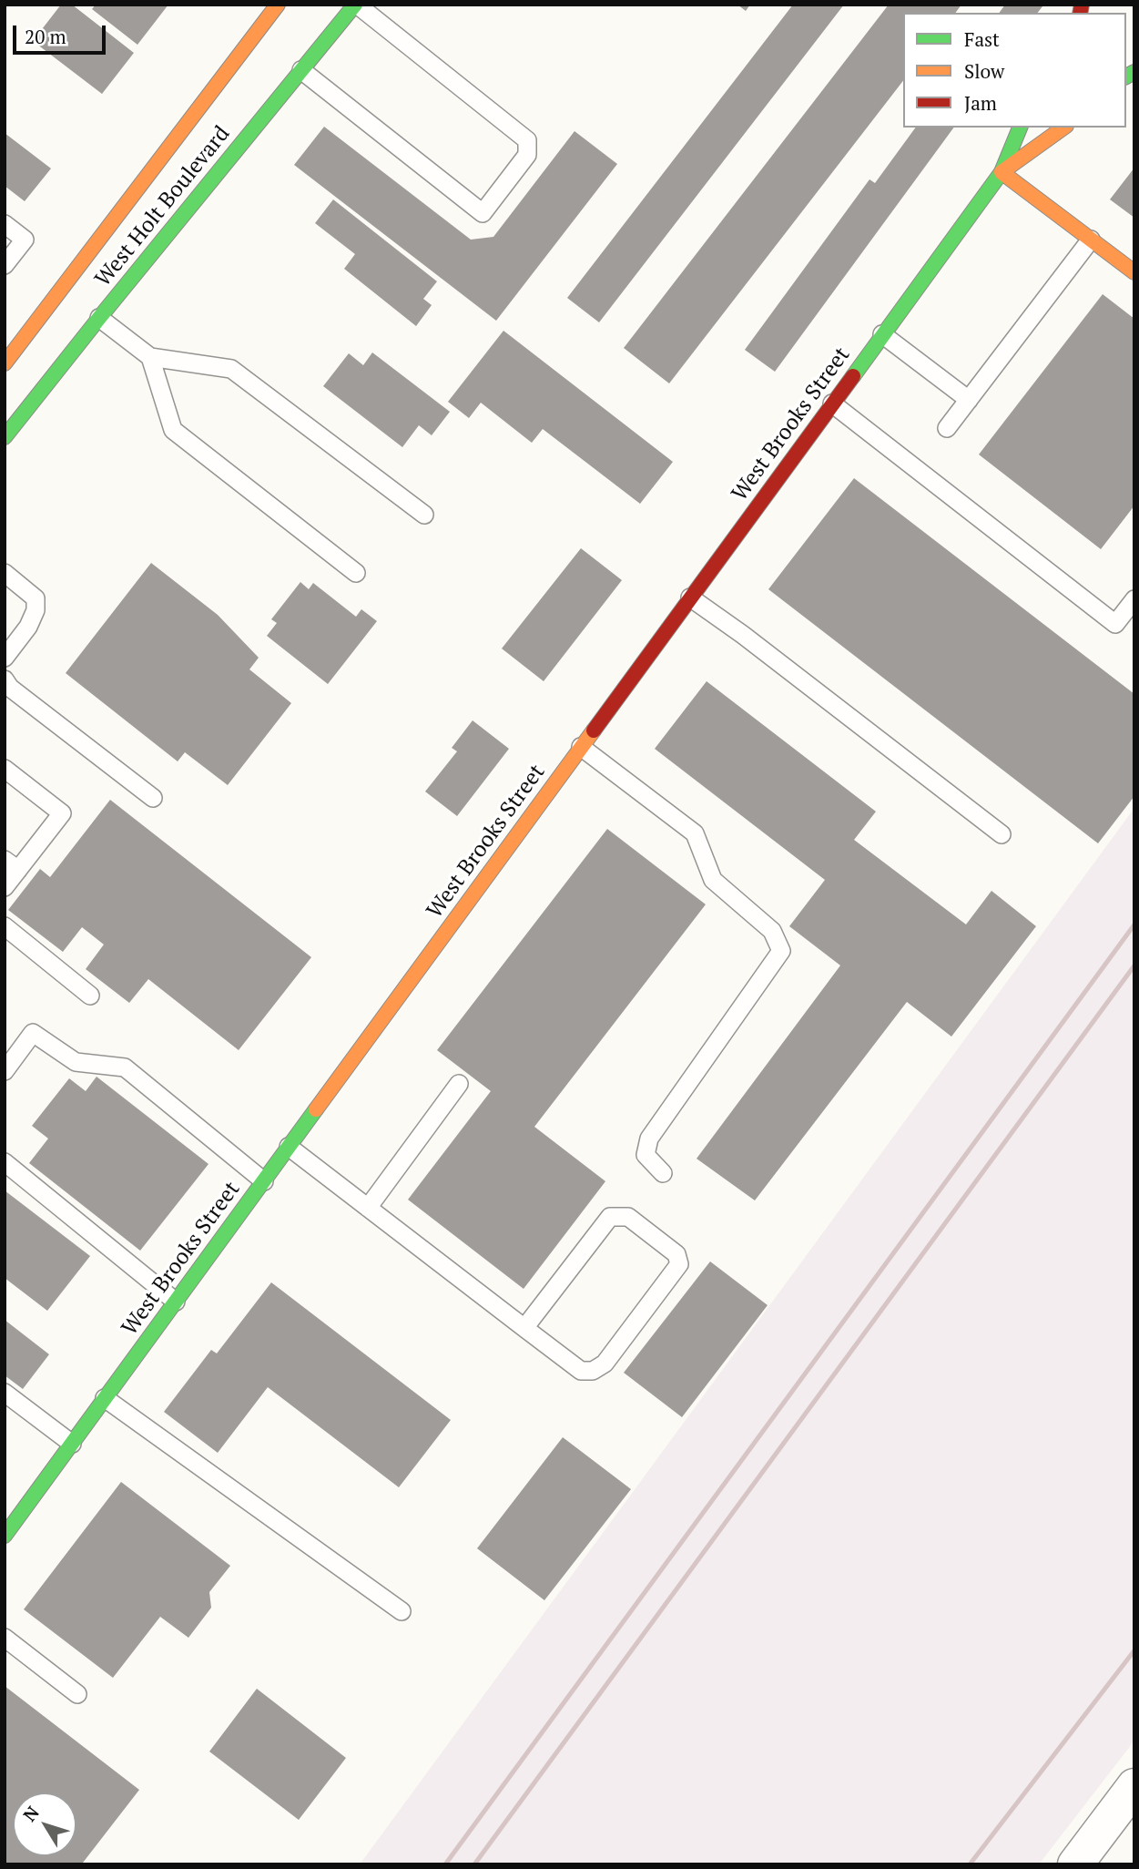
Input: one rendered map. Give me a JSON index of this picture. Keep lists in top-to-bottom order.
{
  "streets": {
    "street": ["West Holt Boulevard", "West Brooks Street"]
  },
  "legend": ["Fast", "Slow", "Jam"],
  "scale_bar": "20 m",
  "north": "top left"
}
